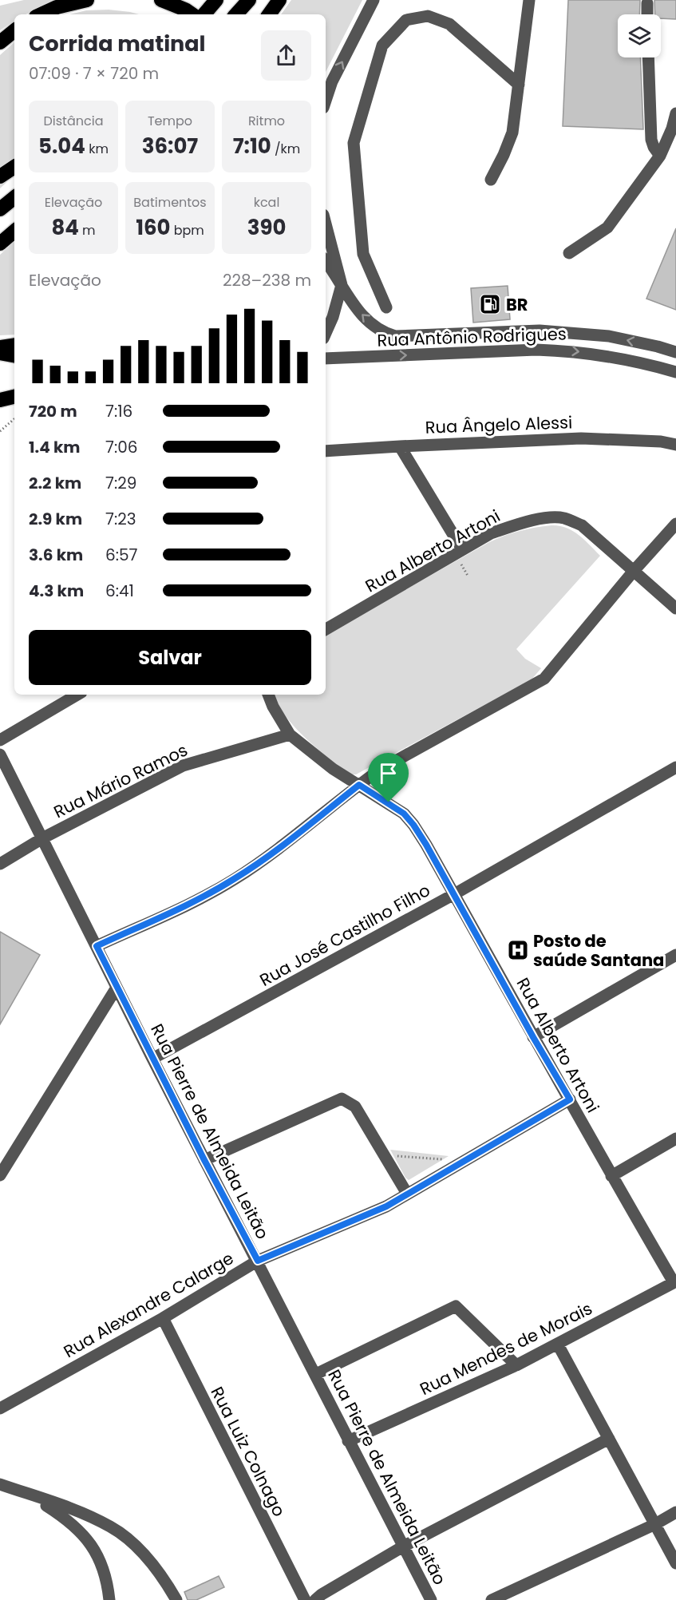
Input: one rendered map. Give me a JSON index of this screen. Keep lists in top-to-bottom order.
{
  "streets": {
    "street": [
      "Rua Antônio Rodrigues",
      "Rua Ângelo Alessi",
      "Rua Alberto Artoni",
      "Rua Mário Ramos",
      "Rua José Castilho Filho",
      "Rua Pierre de Almeida Leitão",
      "Rua Alexandre Calarge",
      "Rua Mendes de Morais",
      "Rua Luiz Colnago"
    ]
  },
  "crossings": [
    ["Rua Alberto Artoni", "Rua Mário Ramos"],
    ["Rua Alberto Artoni", "Rua José Castilho Filho"],
    ["Rua Alberto Artoni", "Rua Alexandre Calarge"],
    ["Rua Alberto Artoni", "Rua Mendes de Morais"],
    ["Rua Mário Ramos", "Rua Pierre de Almeida Leitão"],
    ["Rua José Castilho Filho", "Rua Pierre de Almeida Leitão"],
    ["Rua Pierre de Almeida Leitão", "Rua Alexandre Calarge"],
    ["Rua Pierre de Almeida Leitão", "Rua Mendes de Morais"],
    ["Rua Alexandre Calarge", "Rua Luiz Colnago"]
  ],
  "places": {
    "fuel station": ["BR"],
    "hospital": ["Posto de saúde Santana"]
  },
  "page": {
    "heading": ["Corrida matinal", "07:09 · 7 × 720 m"],
    "stats": [
      ["Distância", "5.04 km"],
      ["Tempo", "36:07"],
      ["Ritmo", "7:10 /km"],
      ["Elevação", "84 m"],
      ["Batimentos", "160 bpm"],
      ["kcal", "390"]
    ],
    "chart": ["Elevação", "228–238 m"],
    "list": [
      {
        "name": "720 m",
        "note": "7:16"
      },
      {
        "name": "1.4 km",
        "note": "7:06"
      },
      {
        "name": "2.2 km",
        "note": "7:29"
      },
      {
        "name": "2.9 km",
        "note": "7:23"
      },
      {
        "name": "3.6 km",
        "note": "6:57"
      },
      {
        "name": "4.3 km",
        "note": "6:41"
      }
    ],
    "buttons": "Salvar"
  }
}
